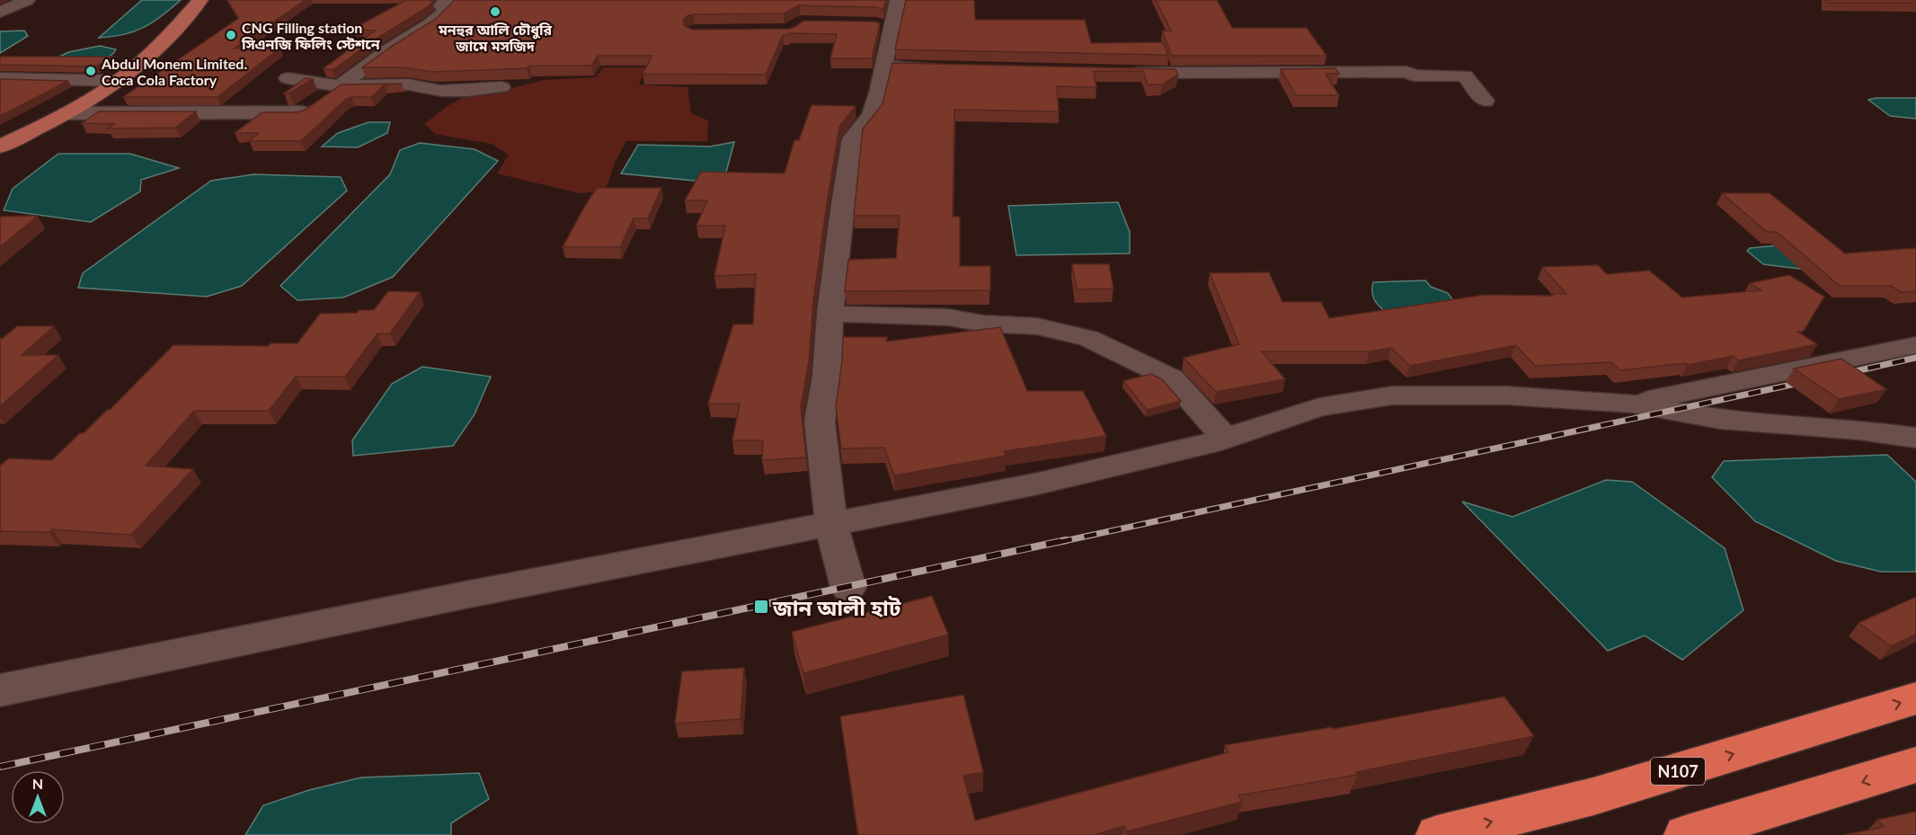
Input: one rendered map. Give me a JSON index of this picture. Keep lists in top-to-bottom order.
{
  "streets": {
    "highway": ["N107"]
  },
  "places": {
    "other": ["মনহুর আলি চৌধুরি জামে মসজিদ", "CNG Filling station সিএনজি ফিলিং স্টেশনে", "Abdul Monem Limited. Coca Cola Factory"],
    "transit": ["জান আলী হাট"]
  },
  "north": "top"
}
